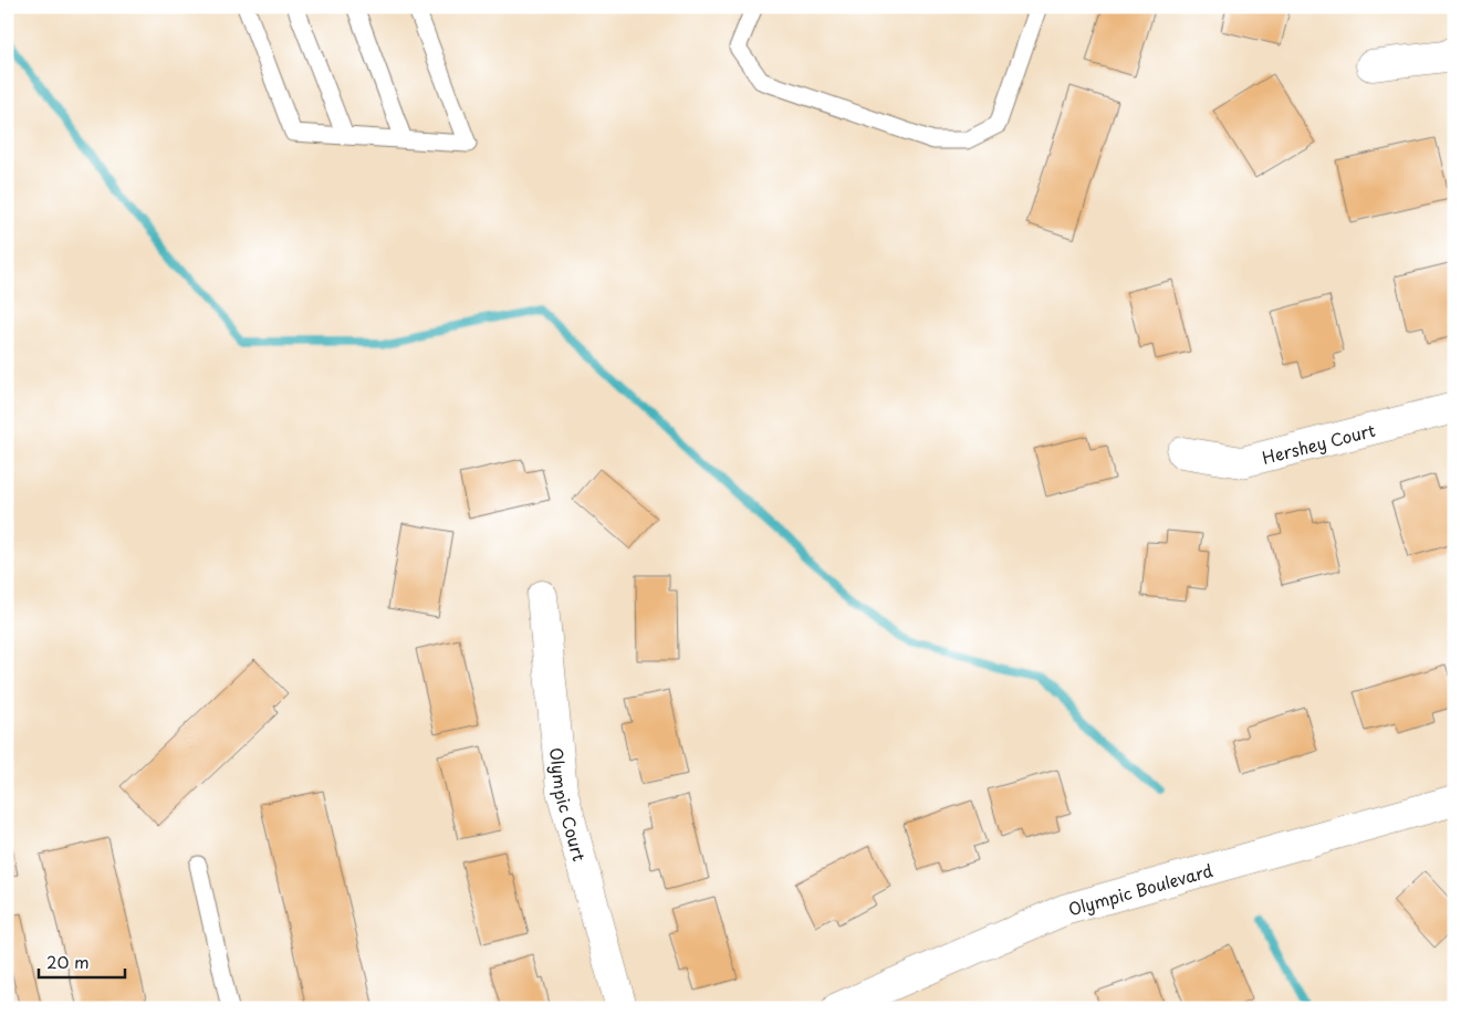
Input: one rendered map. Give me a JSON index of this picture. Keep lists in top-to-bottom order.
{
  "streets": {
    "street": ["Hershey Court", "Olympic Court", "Olympic Boulevard"]
  },
  "scale_bar": "20 m"
}
